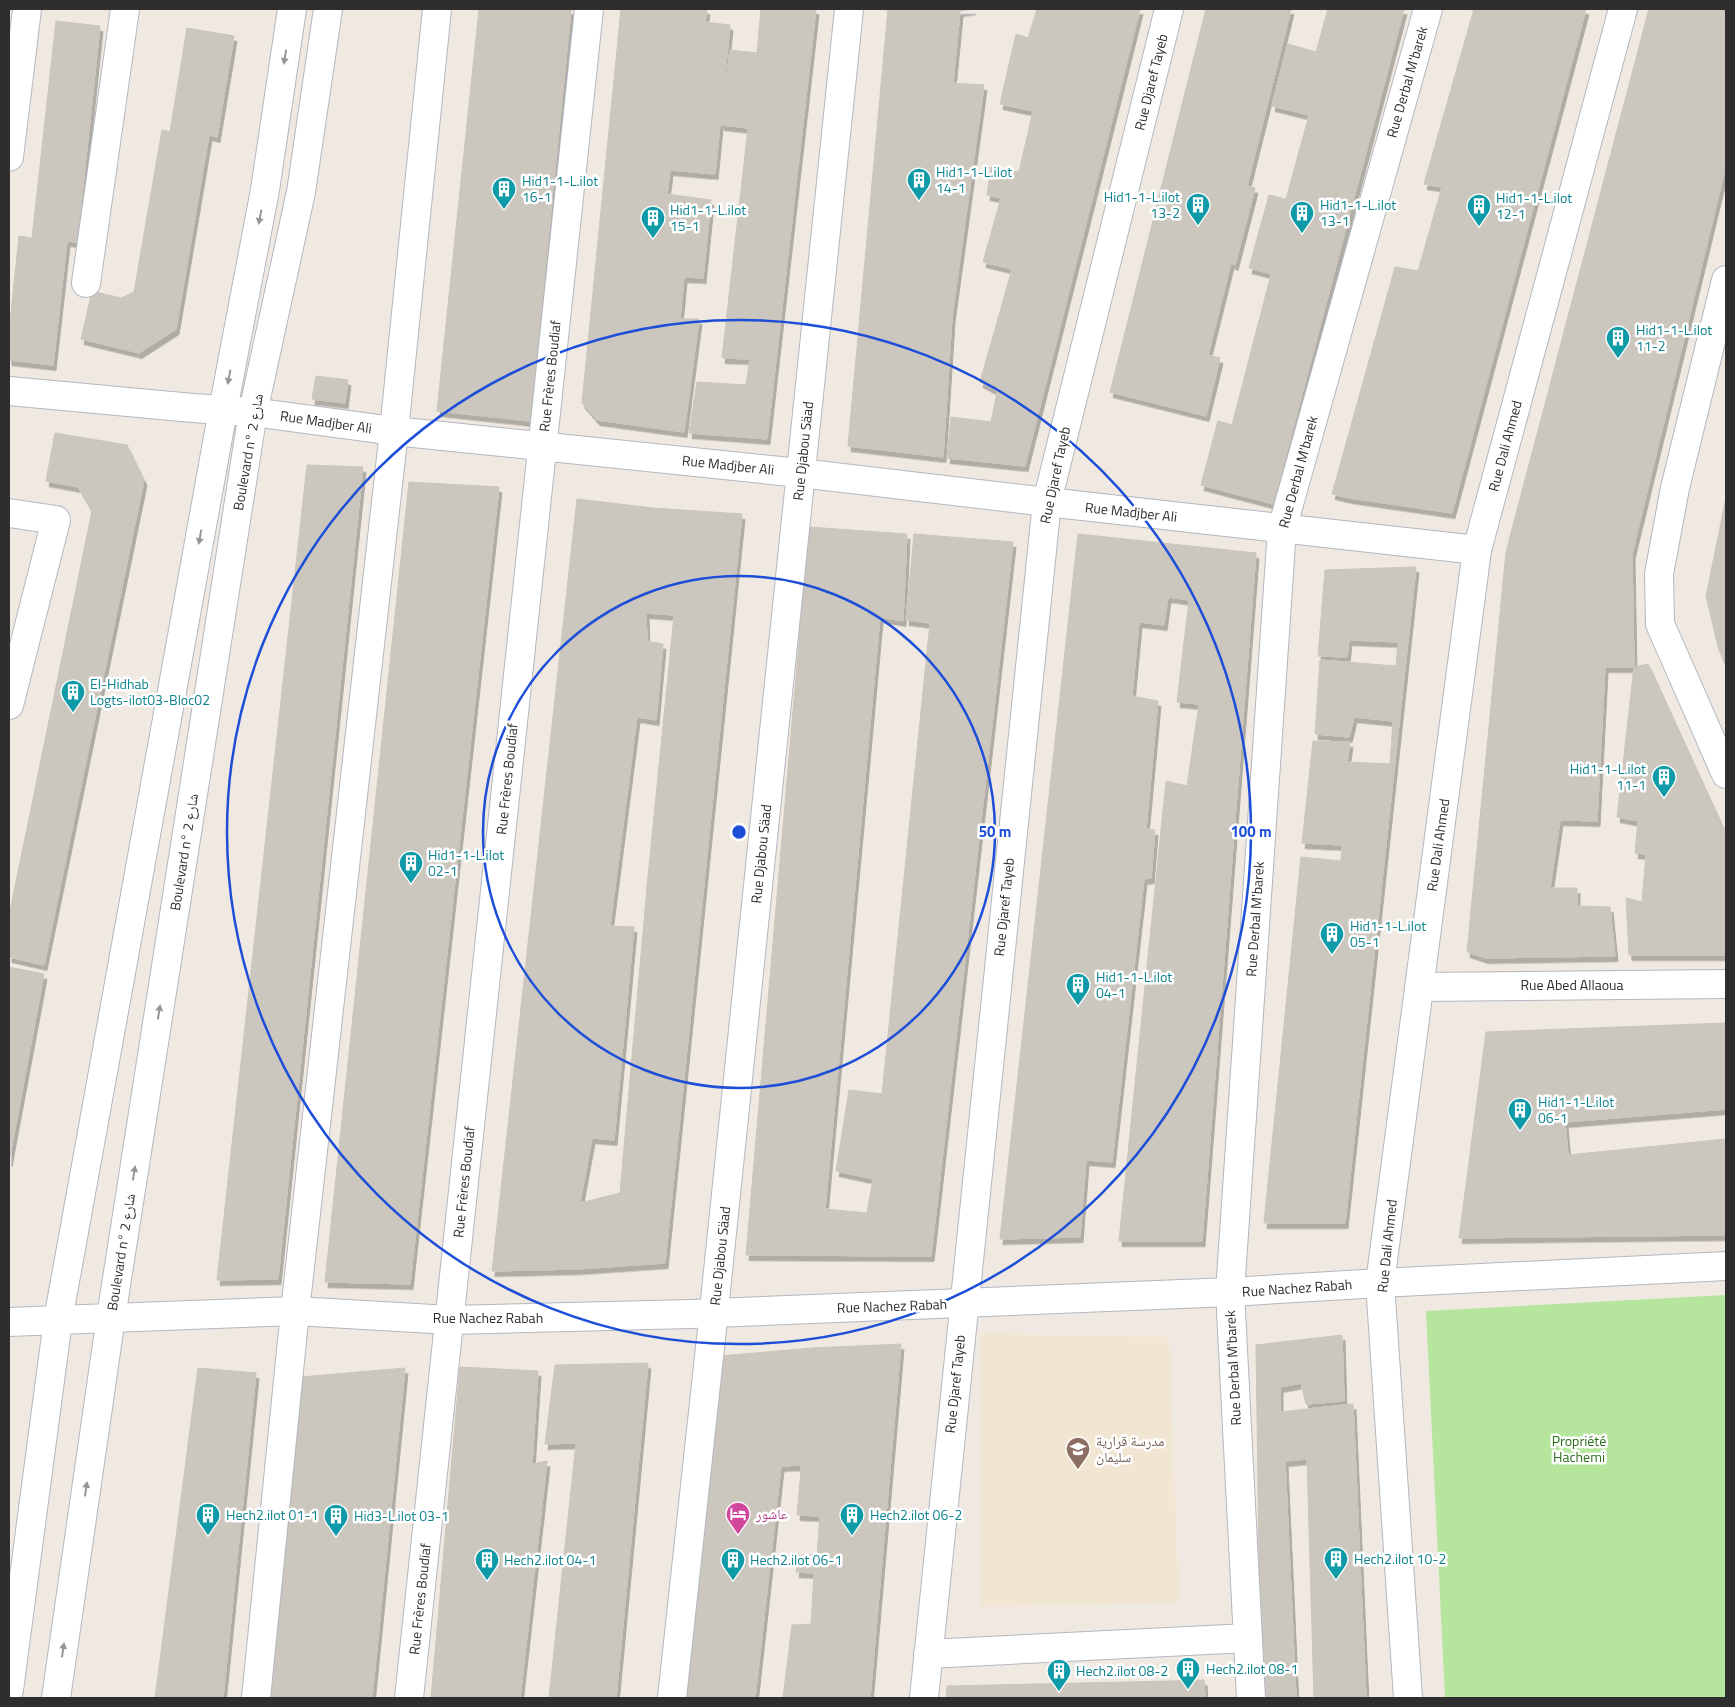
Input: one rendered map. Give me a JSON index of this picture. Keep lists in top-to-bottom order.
{
  "streets": {
    "street": [
      "Rue Djaref Tayeb",
      "Rue Derbal M'barek",
      "Rue Frères Boudiaf",
      "Rue Madjber Ali",
      "Rue Dali Ahmed",
      "Rue Djabou Säad",
      "Boulevard n° شارع 2",
      "Rue Abed Allaoua",
      "Rue Nachez Rabah"
    ]
  },
  "crossings": [
    ["Rue Djaref Tayeb", "Rue Madjber Ali"],
    ["Rue Djaref Tayeb", "Rue Nachez Rabah"],
    ["Rue Derbal M'barek", "Rue Madjber Ali"],
    ["Rue Derbal M'barek", "Rue Nachez Rabah"],
    ["Rue Frères Boudiaf", "Rue Madjber Ali"],
    ["Rue Frères Boudiaf", "Rue Nachez Rabah"],
    ["Rue Madjber Ali", "Rue Dali Ahmed"],
    ["Rue Madjber Ali", "Rue Djabou Säad"],
    ["Rue Madjber Ali", "Boulevard n° شارع 2"],
    ["Rue Dali Ahmed", "Rue Abed Allaoua"],
    ["Rue Dali Ahmed", "Rue Nachez Rabah"],
    ["Rue Djabou Säad", "Rue Nachez Rabah"],
    ["Boulevard n° شارع 2", "Rue Nachez Rabah"]
  ],
  "parks": ["Propriété Hachemi"],
  "places": {
    "building": [
      "Hid1-1-L.ilot 14-1",
      "Hid1-1-L.ilot 16-1",
      "Hid1-1-L.ilot 13-2",
      "Hid1-1-L.ilot 12-1",
      "Hid1-1-L.ilot 13-1",
      "Hid1-1-L.ilot 15-1",
      "Hid1-1-L.ilot 11-2",
      "El-Hidhab Logts-ilot03-Bloc02",
      "Hid1-1-L.ilot 11-1",
      "Hid1-1-L.ilot 02-1",
      "Hid1-1-L.ilot 05-1",
      "Hid1-1-L.ilot 04-1",
      "Hid1-1-L.ilot 06-1",
      "Hech2.ilot 01-1",
      "Hech2.ilot 06-2",
      "Hid3-L.ilot 03-1",
      "Hech2.ilot 10-2",
      "Hech2.ilot 04-1",
      "Hech2.ilot 06-1",
      "Hech2.ilot 08-1",
      "Hech2.ilot 08-2"
    ],
    "school or university": ["مدرسة قرارية سليمان"],
    "hotel": ["عاشور"]
  },
  "rings": ["50 m", "100 m"]
}
